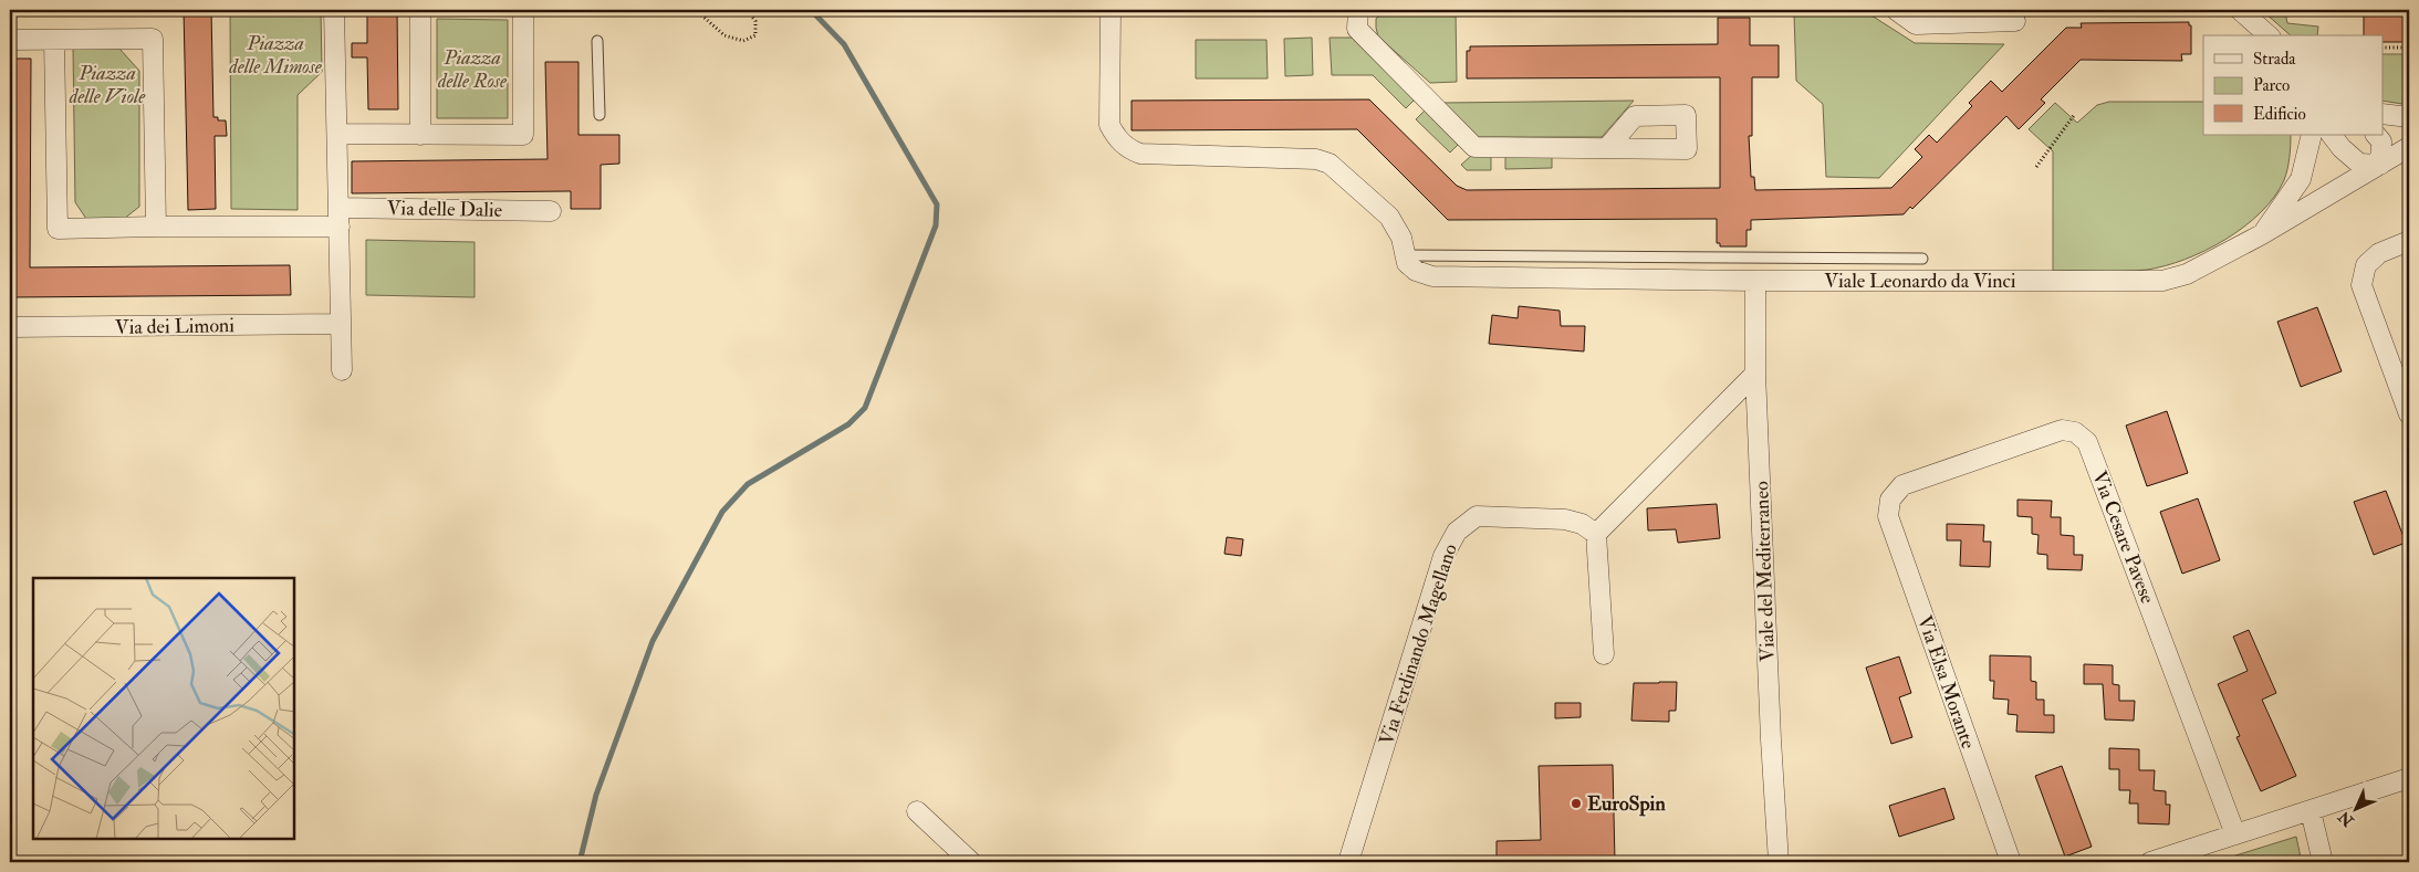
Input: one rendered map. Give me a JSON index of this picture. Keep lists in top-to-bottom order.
{
  "streets": {
    "street": [
      "Via delle Dalie",
      "Viale Leonardo da Vinci",
      "Via dei Limoni",
      "Via Cesare Pavese",
      "Viale del Mediterraneo",
      "Via Ferdinando Magellano",
      "Via Elsa Morante"
    ]
  },
  "crossings": [
    ["Viale Leonardo da Vinci", "Viale del Mediterraneo"],
    ["Via Cesare Pavese", "Via Elsa Morante"]
  ],
  "parks": ["Piazza delle Mimose", "Piazza delle Rose", "Piazza delle Viole"],
  "places": ["EuroSpin"],
  "legend": ["Strada", "Parco", "Edificio"],
  "north": "bottom left"
}
